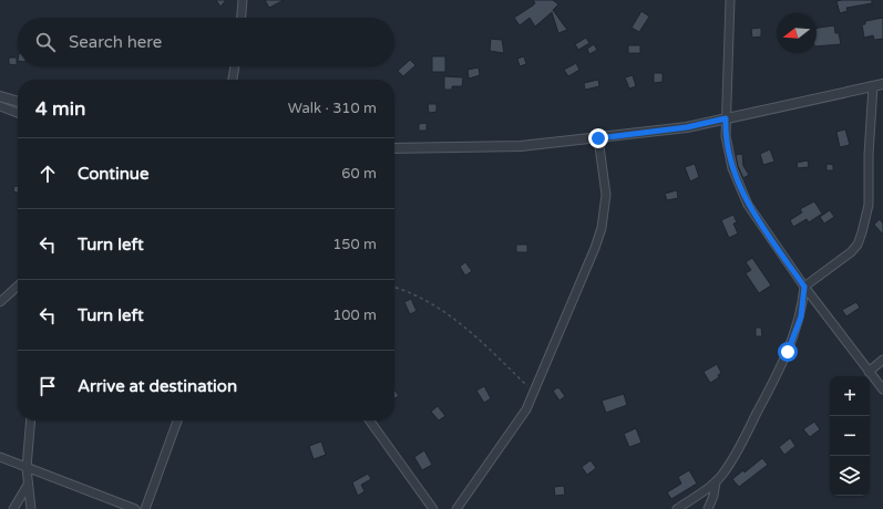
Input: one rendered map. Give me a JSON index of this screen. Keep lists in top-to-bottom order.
{
  "north": "left",
  "page": {
    "search": "Search here",
    "heading": ["4 min", "Walk · 310 m"],
    "list": [
      ["Continue", "60 m"],
      ["Turn left", "150 m"],
      ["Turn left", "100 m"],
      "Arrive at destination"
    ],
    "map_buttons": ["+", "−"]
  }
}
